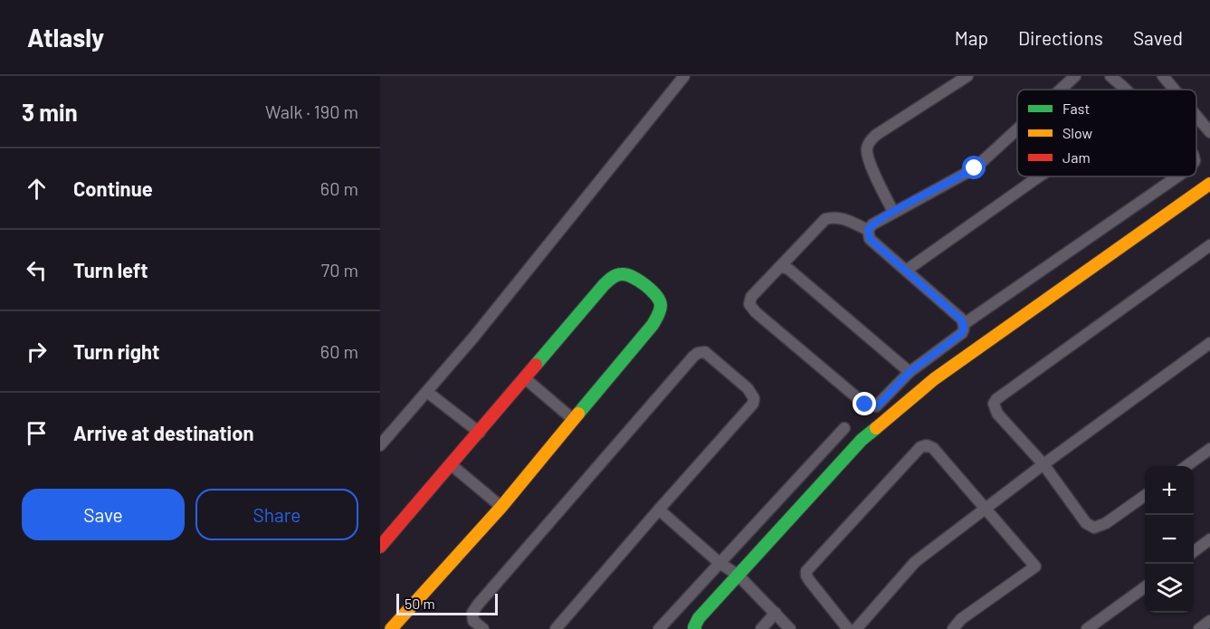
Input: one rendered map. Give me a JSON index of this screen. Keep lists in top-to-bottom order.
{
  "legend": ["Fast", "Slow", "Jam"],
  "scale_bar": "50 m",
  "page": {
    "header": "Atlasly",
    "nav": ["Map", "Directions", "Saved"],
    "heading": ["3 min", "Walk · 190 m"],
    "list": [
      ["Continue", "60 m"],
      ["Turn left", "70 m"],
      ["Turn right", "60 m"],
      "Arrive at destination"
    ],
    "map_buttons": ["+", "−"],
    "buttons": ["Save", "Share"],
    "scale": "50 m"
  }
}
